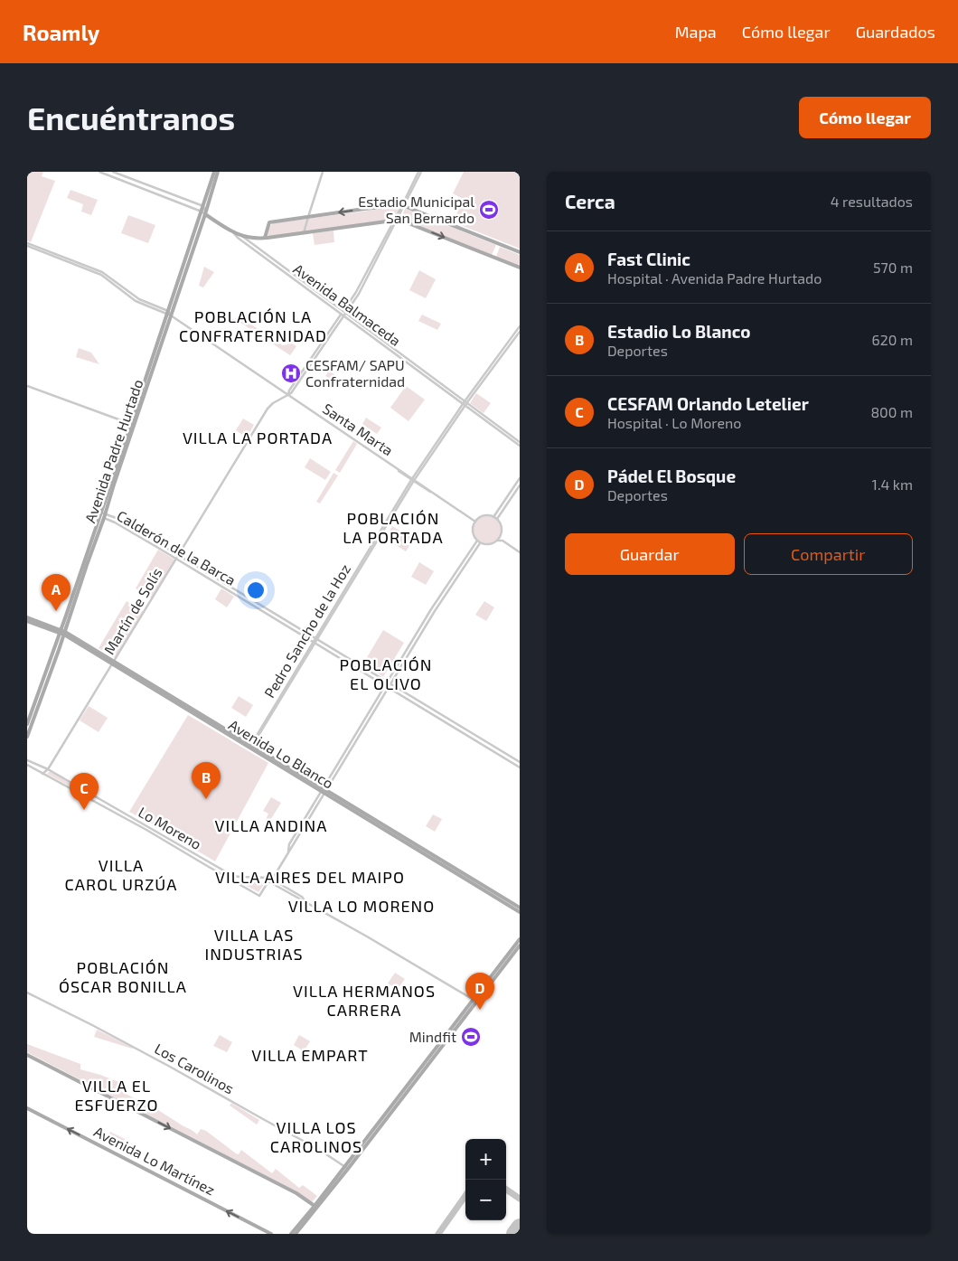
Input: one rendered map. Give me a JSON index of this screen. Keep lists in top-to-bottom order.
{
  "streets": {
    "main road": [
      "Avenida Balmaceda",
      "Avenida Padre Hurtado",
      "Avenida Lo Blanco",
      "Avenida Lo Martínez"
    ],
    "street": [
      "Santa Marta",
      "Calderón de la Barca",
      "Martín de Solís",
      "Pedro Sancho de la Hoz",
      "Lo Moreno",
      "Los Carolinos"
    ]
  },
  "crossings": [
    ["Avenida Balmaceda", "Avenida Padre Hurtado"],
    ["Avenida Balmaceda", "Martín de Solís"],
    ["Avenida Balmaceda", "Pedro Sancho de la Hoz"],
    ["Santa Marta", "Avenida Padre Hurtado"],
    ["Santa Marta", "Martín de Solís"],
    ["Santa Marta", "Pedro Sancho de la Hoz"],
    ["Avenida Padre Hurtado", "Calderón de la Barca"],
    ["Avenida Padre Hurtado", "Avenida Lo Blanco"],
    ["Calderón de la Barca", "Martín de Solís"],
    ["Calderón de la Barca", "Pedro Sancho de la Hoz"],
    ["Martín de Solís", "Avenida Lo Blanco"],
    ["Martín de Solís", "Lo Moreno"],
    ["Pedro Sancho de la Hoz", "Avenida Lo Blanco"]
  ],
  "one_way": ["Avenida Lo Martínez"],
  "districts": [
    "POBLACIÓN LA CONFRATERNIDAD",
    "VILLA LA PORTADA",
    "POBLACIÓN LA PORTADA",
    "POBLACIÓN EL OLIVO",
    "VILLA ANDINA",
    "VILLA CAROL URZÚA",
    "VILLA AIRES DEL MAIPO",
    "VILLA LO MORENO",
    "VILLA LAS INDUSTRIAS",
    "POBLACIÓN ÓSCAR BONILLA",
    "VILLA HERMANOS CARRERA",
    "VILLA EMPART",
    "VILLA EL ESFUERZO",
    "VILLA LOS CAROLINOS"
  ],
  "places": {
    "sports": ["Estadio Municipal San Bernardo", "Mindfit"],
    "hospital": ["CESFAM/ SAPU Confraternidad"]
  },
  "page": {
    "header": "Roamly",
    "nav": ["Mapa", "Cómo llegar", "Guardados"],
    "buttons": [
      "Cómo llegar",
      ["Guardar", "Compartir"]
    ],
    "title": "Encuéntranos",
    "heading": ["Cerca", "4 resultados"],
    "list": [
      {
        "mark": "A",
        "name": "Fast Clinic",
        "note": "Hospital · Avenida Padre Hurtado",
        "value": "570 m"
      },
      {
        "mark": "B",
        "name": "Estadio Lo Blanco",
        "note": "Deportes",
        "value": "620 m"
      },
      {
        "mark": "C",
        "name": "CESFAM Orlando Letelier",
        "note": "Hospital · Lo Moreno",
        "value": "800 m"
      },
      {
        "mark": "D",
        "name": "Pádel El Bosque",
        "note": "Deportes",
        "value": "1.4 km"
      }
    ],
    "pins": [
      "A",
      "B",
      "C",
      "D"
    ],
    "map_buttons": ["+", "−"]
  }
}
